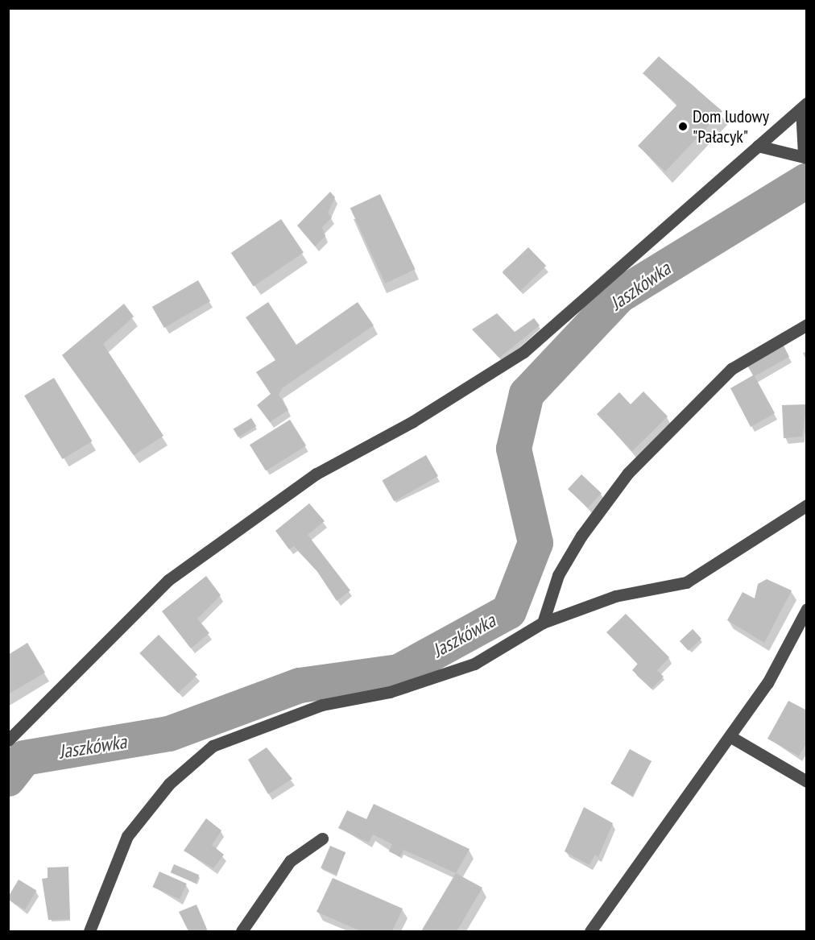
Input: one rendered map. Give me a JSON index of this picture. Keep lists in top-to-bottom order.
{
  "water": ["Jaszkówka"],
  "places": ["Dom ludowy \"Pałacyk\""]
}
